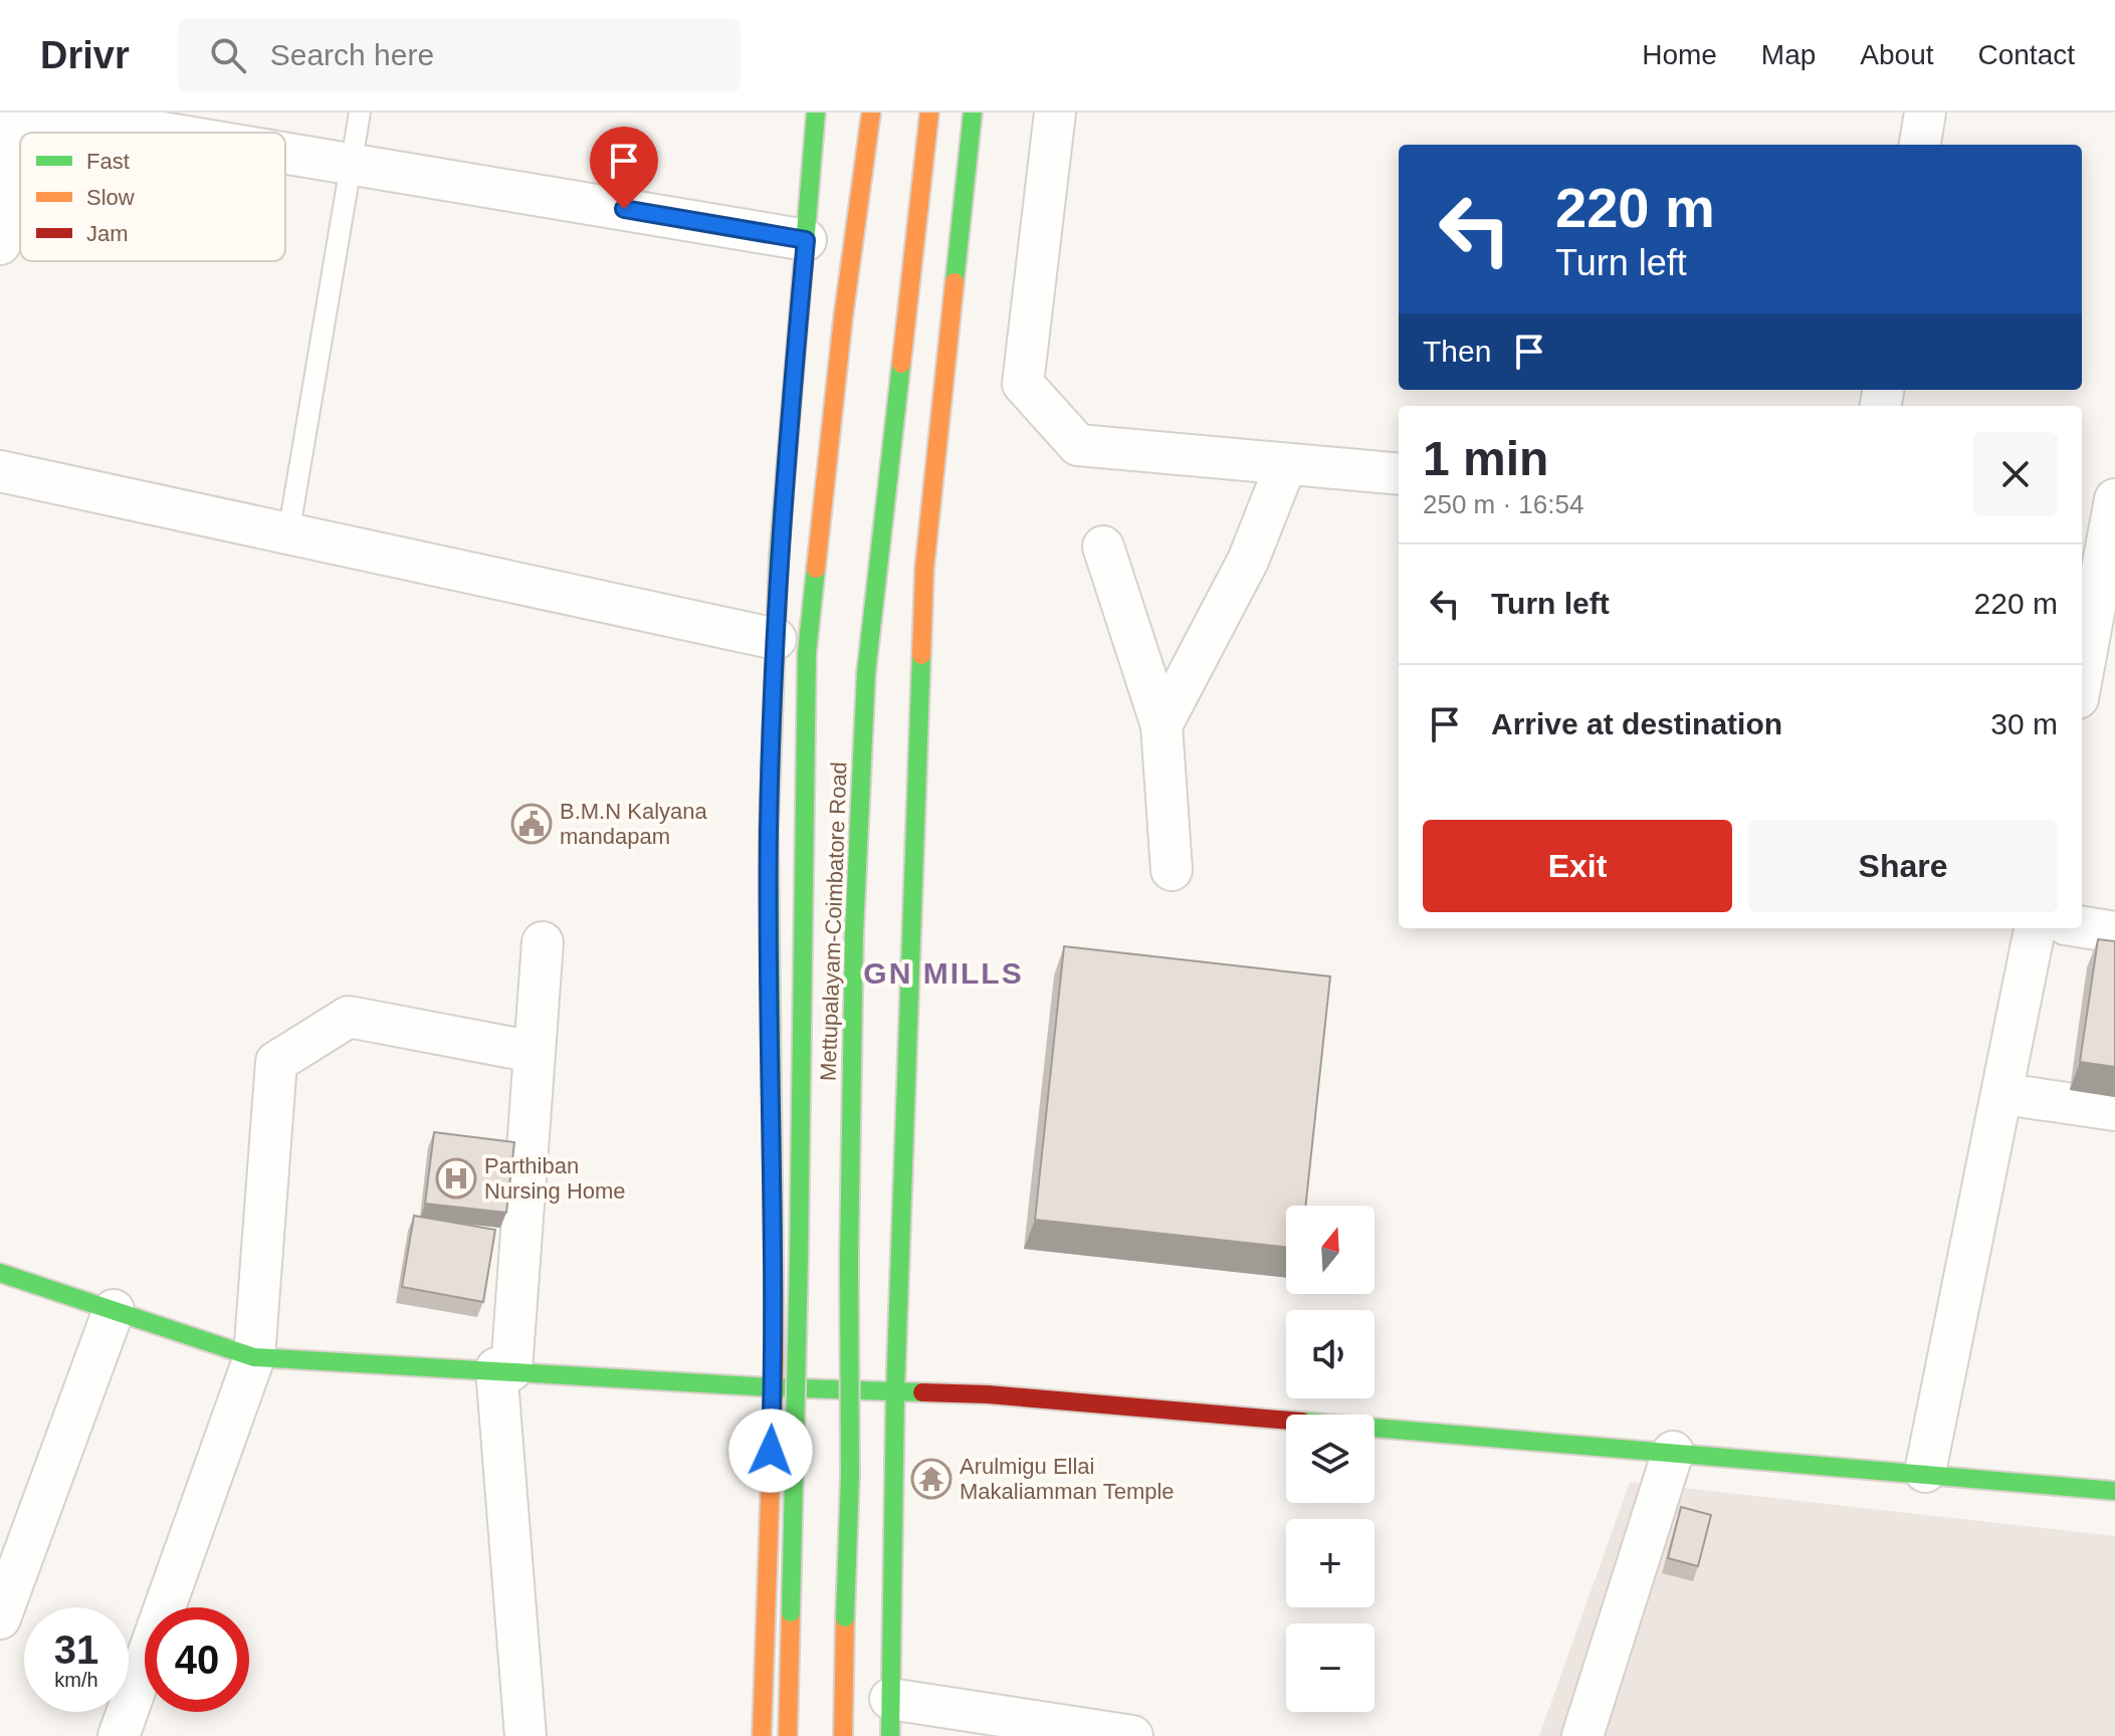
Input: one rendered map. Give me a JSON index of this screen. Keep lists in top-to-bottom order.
{
  "streets": {
    "main road": ["Mettupalayam-Coimbatore Road"]
  },
  "districts": ["GN MILLS"],
  "places": {
    "public building": ["B.M.N Kalyana mandapam"],
    "hospital": ["Parthiban Nursing Home"],
    "temple": ["Arulmigu Ellai Makaliamman Temple"]
  },
  "legend": ["Fast", "Slow", "Jam"],
  "north": "top",
  "page": {
    "header": "Drivr",
    "search": "Search here",
    "nav": [
      "Home",
      "Map",
      "About",
      "Contact"
    ],
    "turn": ["220 m", "Turn left"],
    "then": "Then",
    "heading": ["1 min", "250 m · 16:54"],
    "list": [
      {
        "name": "Turn left",
        "value": "220 m"
      },
      {
        "name": "Arrive at destination",
        "value": "30 m"
      }
    ],
    "buttons": ["Exit", "Share"],
    "map_buttons": ["+", "−"],
    "speed": "31 km/h",
    "limit": "40"
  }
}
